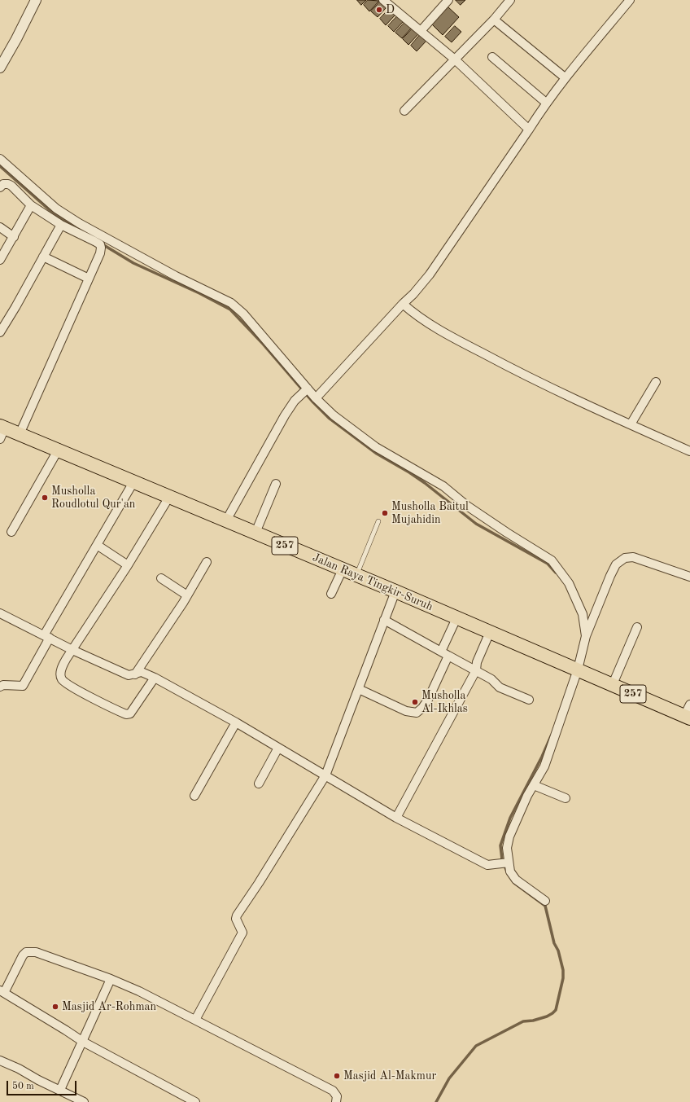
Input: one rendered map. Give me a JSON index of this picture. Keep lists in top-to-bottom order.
{
  "streets": {
    "main road": ["257", "Jalan Raya Tingkir-Suruh"]
  },
  "places": [
    "D",
    "Musholla Roudlotul Qur'an",
    "Musholla Baitul Mujahidin",
    "Musholla Al-Ikhlas",
    "Masjid Ar-Rohman",
    "Masjid Al-Makmur"
  ],
  "scale_bar": "50 m"
}
